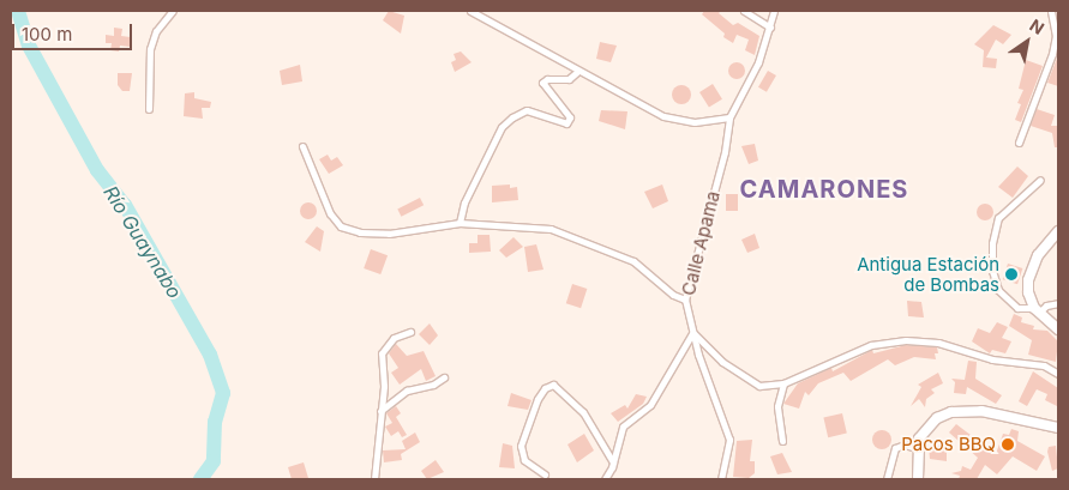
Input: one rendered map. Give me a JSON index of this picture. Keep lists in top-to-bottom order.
{
  "streets": {
    "street": ["Calle Apama"]
  },
  "districts": ["CAMARONES"],
  "water": ["Río Guaynabo"],
  "places": ["Antigua Estación de Bombas", "Pacos BBQ"],
  "scale_bar": "100 m",
  "north": "top right"
}
